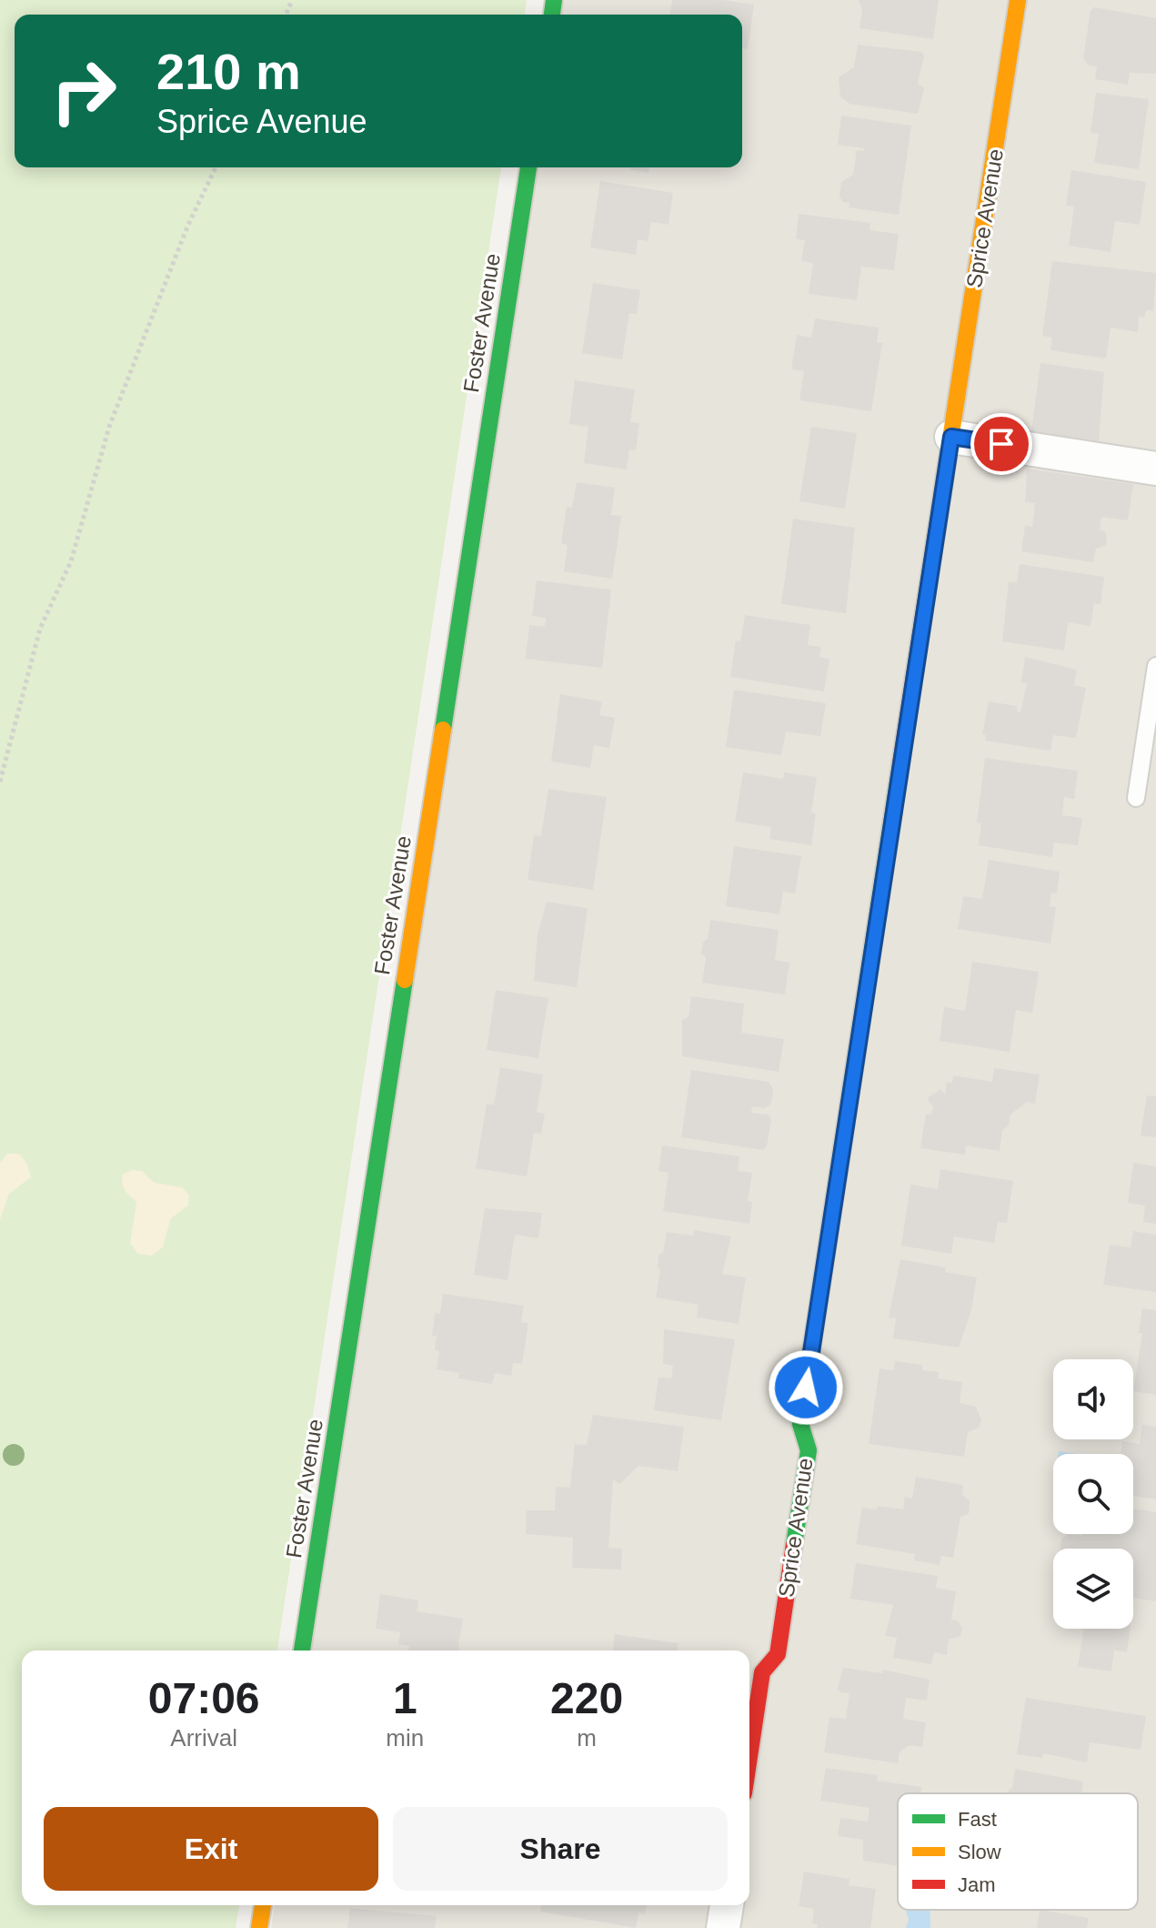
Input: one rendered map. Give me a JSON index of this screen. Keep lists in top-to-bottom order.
{
  "streets": {
    "street": ["Sprice Avenue", "Foster Avenue"]
  },
  "legend": ["Fast", "Slow", "Jam"],
  "page": {
    "turn": ["210 m", "Sprice Avenue"],
    "eta": [
      "07:06",
      "Arrival",
      "1",
      "min",
      "220",
      "m"
    ],
    "buttons": ["Exit", "Share"]
  }
}
